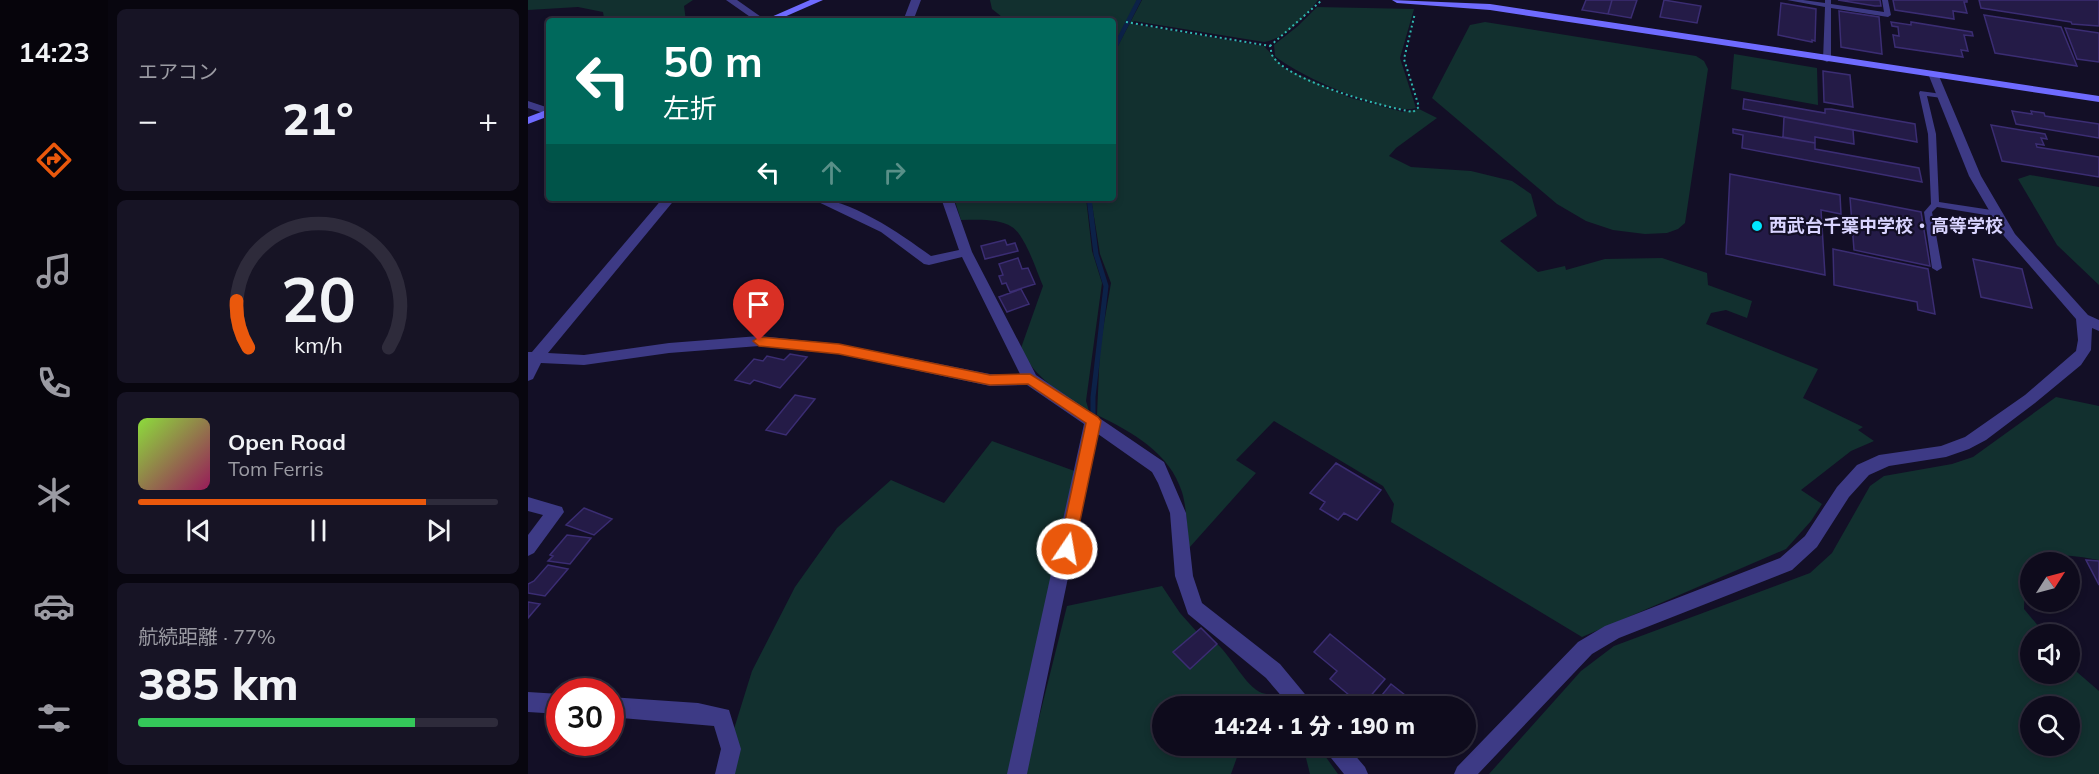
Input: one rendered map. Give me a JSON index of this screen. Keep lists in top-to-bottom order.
{
  "places": ["西武台千葉中学校・高等学校"],
  "north": "top right",
  "page": {
    "tabs": "14:23",
    "tile": [
      "エアコン",
      ["航続距離 · 77%", "385 km"]
    ],
    "turn": ["50 m", "左折"],
    "heat": ["−", "21°", "+"],
    "song": ["Open Road", "Tom Ferris"],
    "limit": "30",
    "trip": "14:24 · 1 分 · 190 m",
    "gauge": ["20", "km/h"]
  }
}
